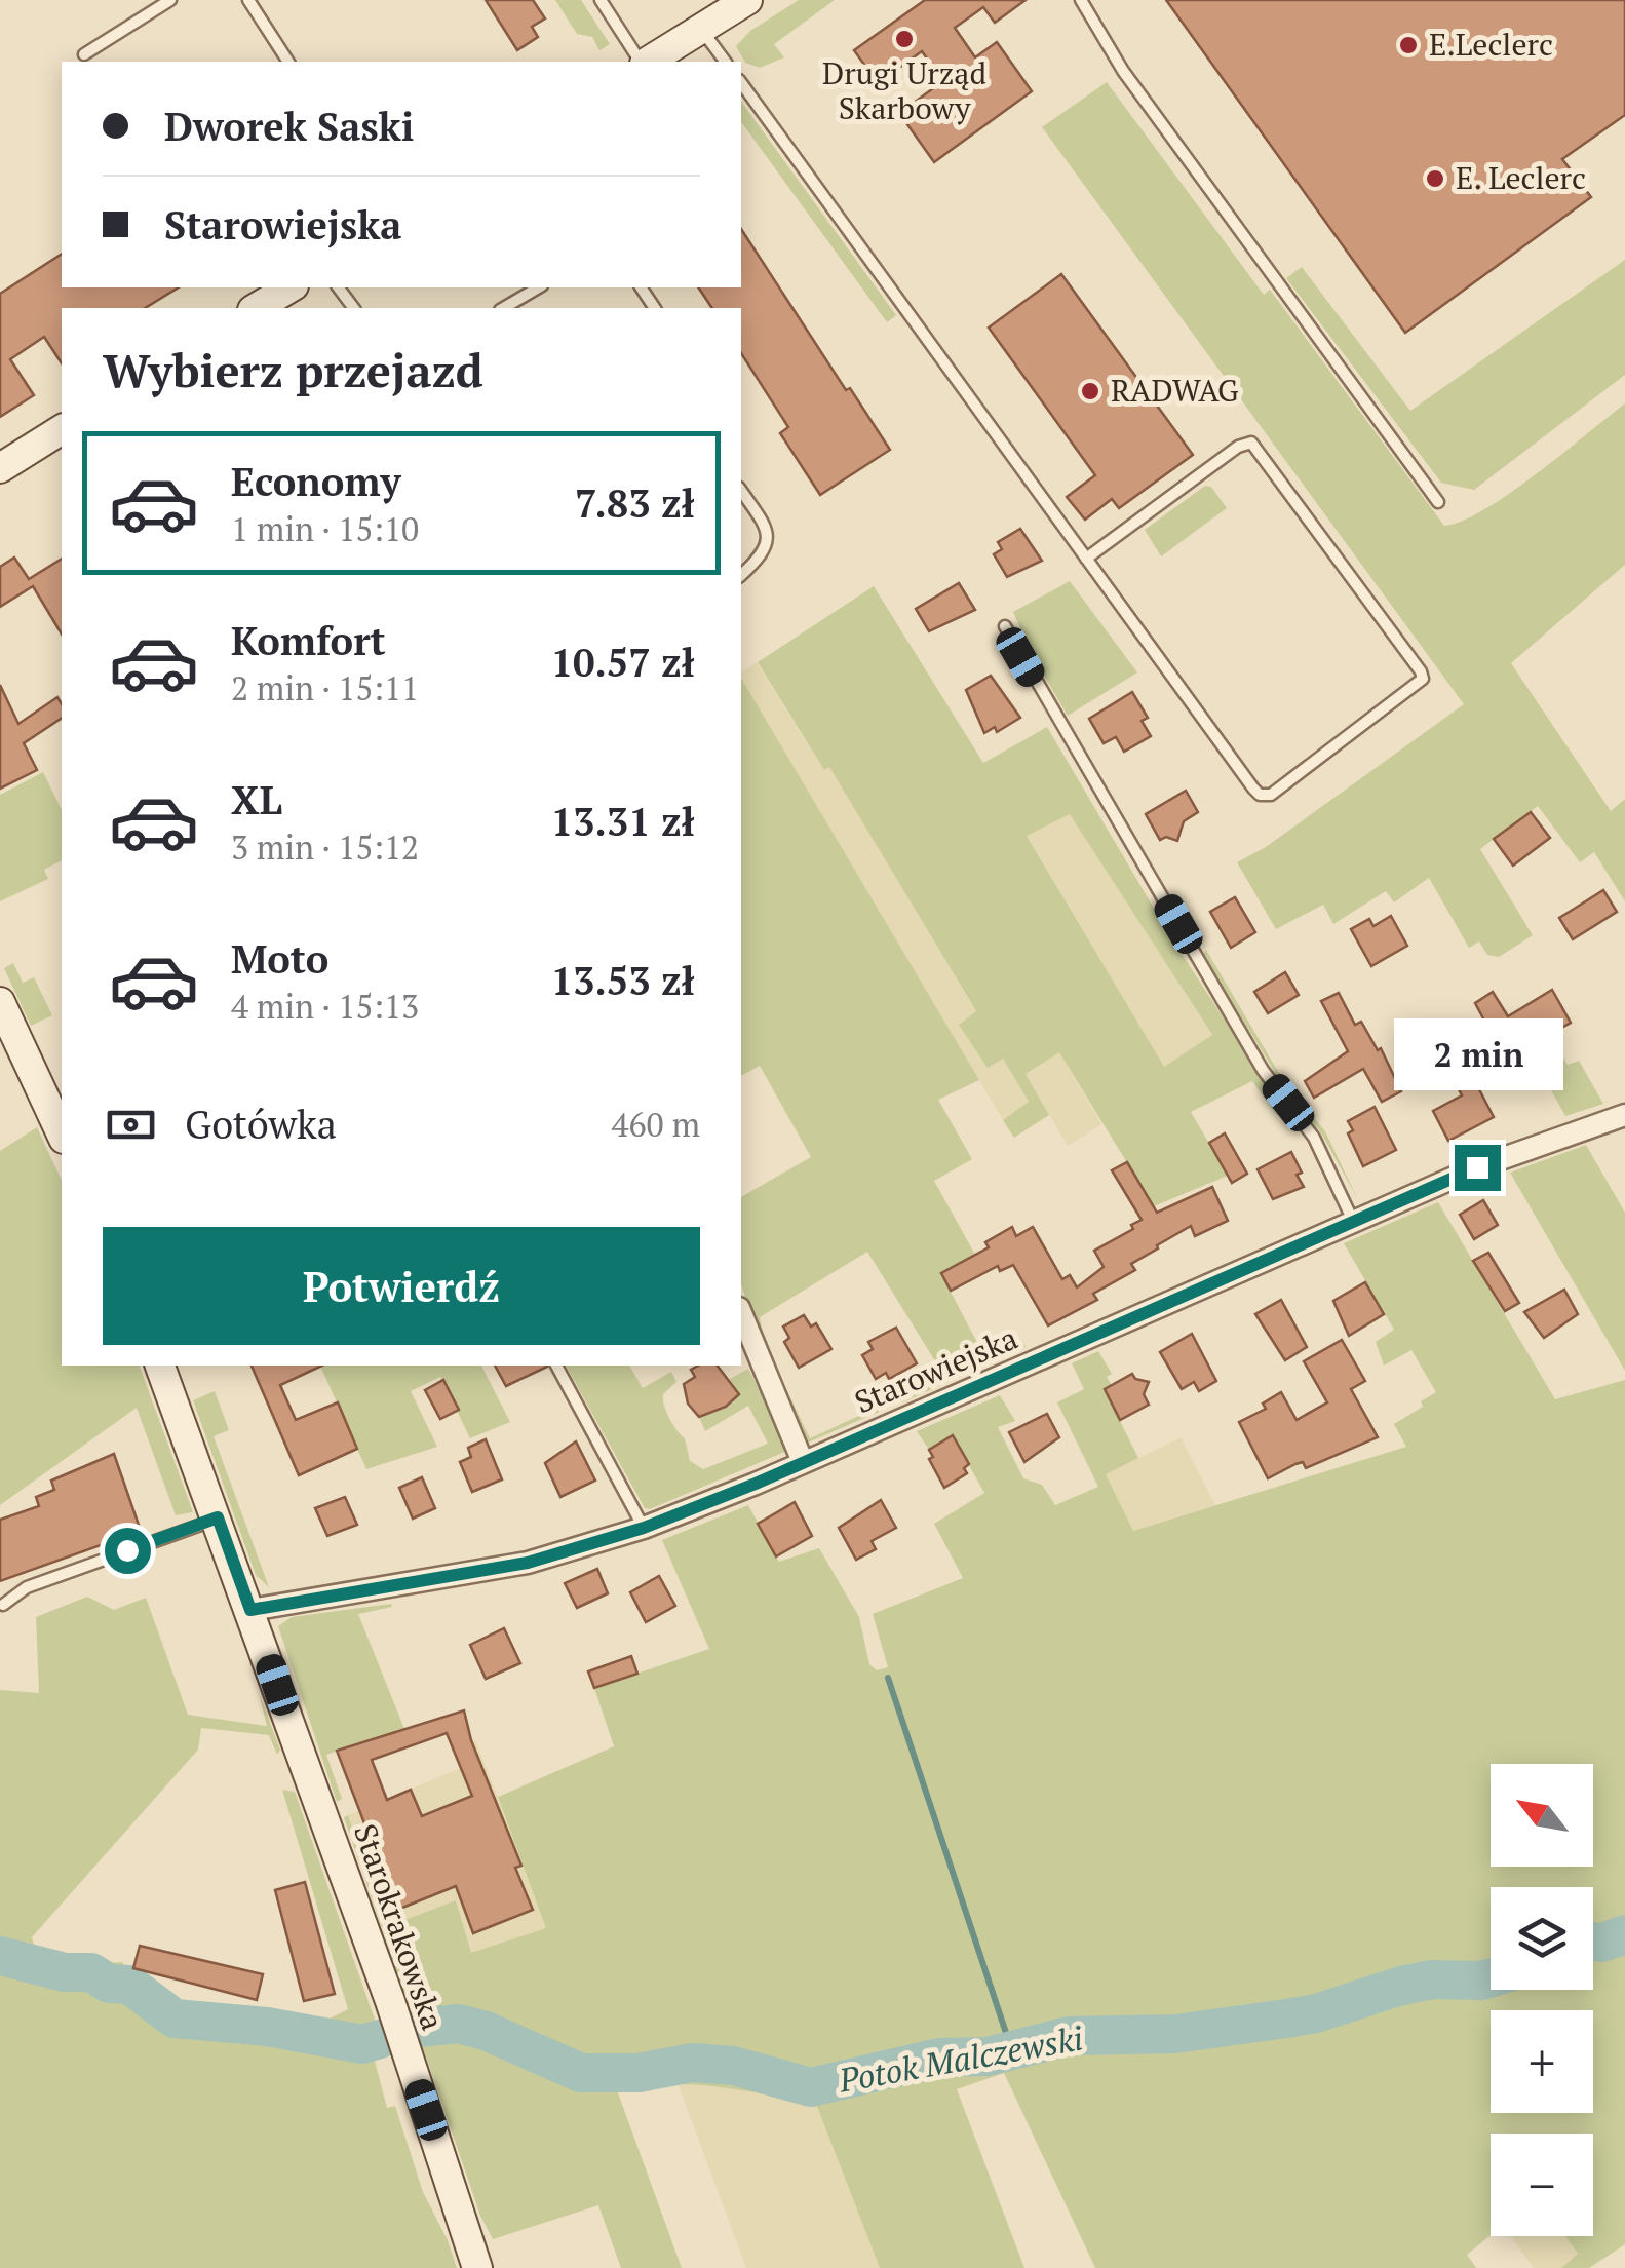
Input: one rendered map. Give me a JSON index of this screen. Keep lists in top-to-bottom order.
{
  "streets": {
    "street": ["Starowiejska", "Starokrakowska"]
  },
  "crossings": [
    ["Starowiejska", "Starokrakowska"]
  ],
  "water": ["Potok Malczewski"],
  "places": [
    "Drugi Urząd Skarbowy",
    "E.Leclerc",
    "E. Leclerc",
    "RADWAG"
  ],
  "north": "top left",
  "page": {
    "banner": ["Dworek Saski", "Starowiejska"],
    "heading": "Wybierz przejazd",
    "list": [
      {
        "name": "Economy",
        "note": "1 min · 15:10",
        "value": "7.83 zł"
      },
      {
        "name": "Komfort",
        "note": "2 min · 15:11",
        "value": "10.57 zł"
      },
      {
        "name": "XL",
        "note": "3 min · 15:12",
        "value": "13.31 zł"
      },
      {
        "name": "Moto",
        "note": "4 min · 15:13",
        "value": "13.53 zł"
      }
    ],
    "bubble": "2 min",
    "pay": ["Gotówka", "460 m"],
    "buttons": "Potwierdź",
    "map_buttons": ["+", "−"]
  }
}
